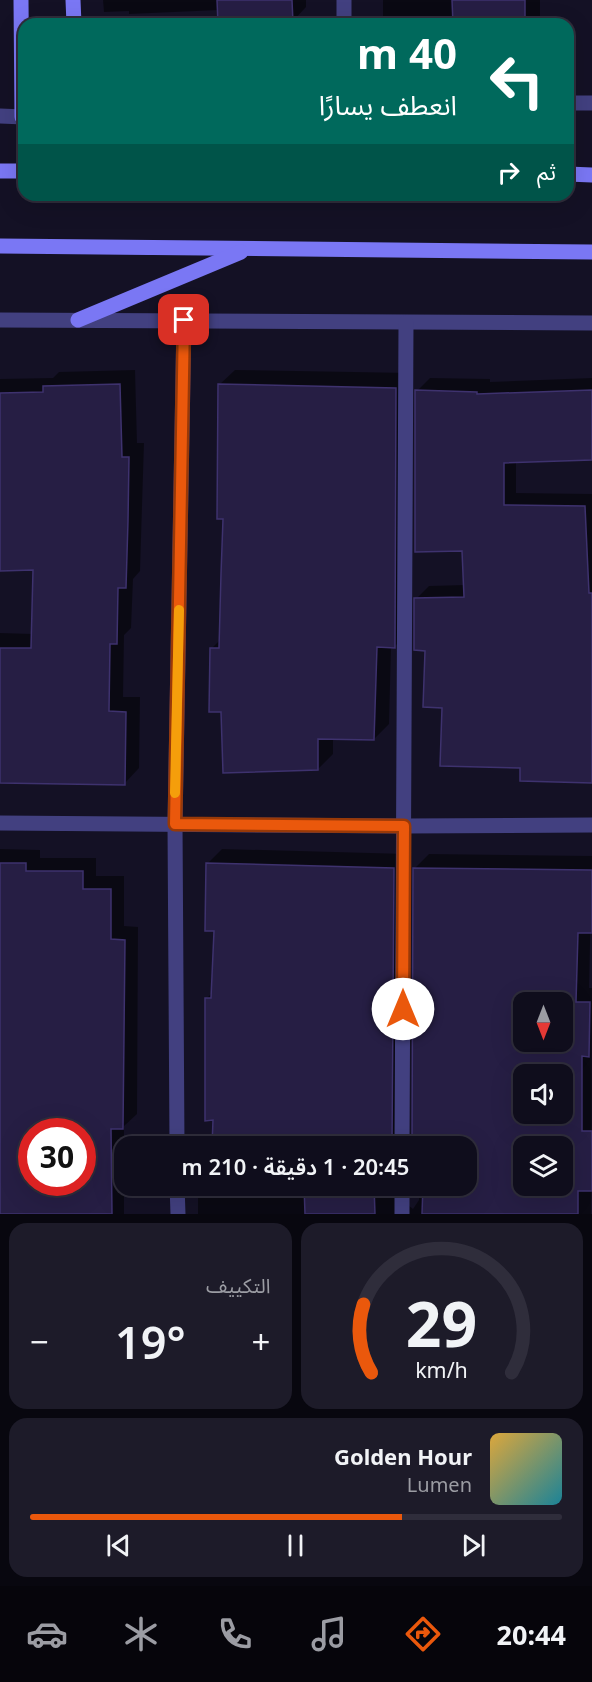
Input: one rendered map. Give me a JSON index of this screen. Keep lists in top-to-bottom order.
{
  "north": "bottom",
  "page": {
    "turn": ["40 m", "انعطف يسارًا"],
    "then": "ثم",
    "limit": "30",
    "trip": "20:45 · 1 دقيقة · 210 m",
    "tile": "التكييف",
    "heat": ["−", "19°", "+"],
    "song": ["Golden Hour", "Lumen"],
    "tabs": "20:44",
    "gauge": ["29", "km/h"]
  }
}
